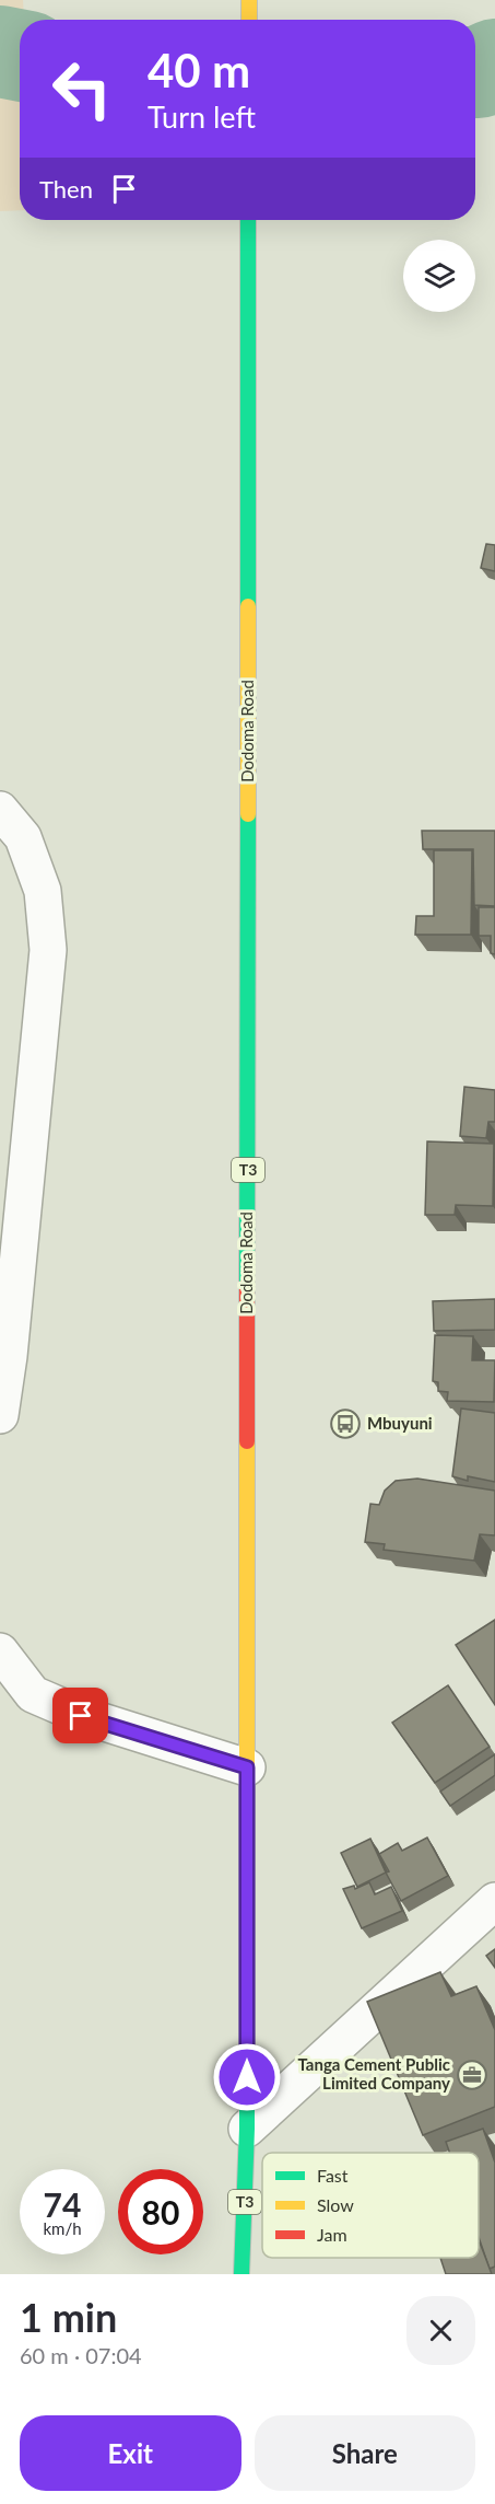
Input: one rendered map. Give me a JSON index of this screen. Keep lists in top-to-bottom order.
{
  "streets": {
    "highway": ["Dodoma Road", "T3"]
  },
  "places": {
    "bus stop": ["Mbuyuni"],
    "office": ["Tanga Cement Public Limited Company"]
  },
  "legend": ["Fast", "Slow", "Jam"],
  "page": {
    "turn": ["40 m", "Turn left"],
    "then": "Then",
    "speed": "74 km/h",
    "limit": "80",
    "heading": ["1 min", "60 m · 07:04"],
    "buttons": ["Exit", "Share"]
  }
}
